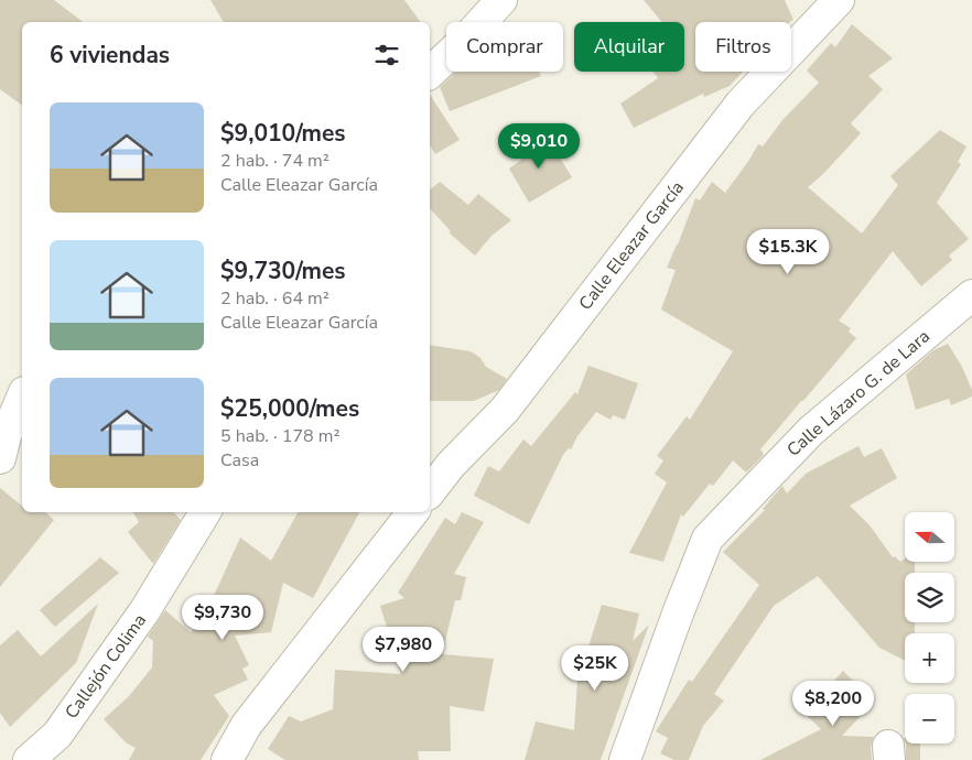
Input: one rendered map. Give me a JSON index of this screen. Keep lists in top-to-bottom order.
{
  "streets": {
    "street": ["Calle Eleazar García", "Calle Lázaro G. de Lara", "Callejón Colima"]
  },
  "north": "left",
  "page": {
    "chip": ["Comprar", "Alquilar", "Filtros"],
    "heading": "6 viviendas",
    "list": [
      {
        "name": "$9,010/mes",
        "note": "2 hab. · 74 m² · Calle Eleazar García"
      },
      {
        "name": "$9,730/mes",
        "note": "2 hab. · 64 m² · Calle Eleazar García"
      },
      {
        "name": "$25,000/mes",
        "note": "5 hab. · 178 m² · Casa"
      }
    ],
    "price": [
      "$9,010",
      "$15.3K",
      "$9,730",
      "$7,980",
      "$25K",
      "$8,200"
    ],
    "map_buttons": ["+", "−"]
  }
}
